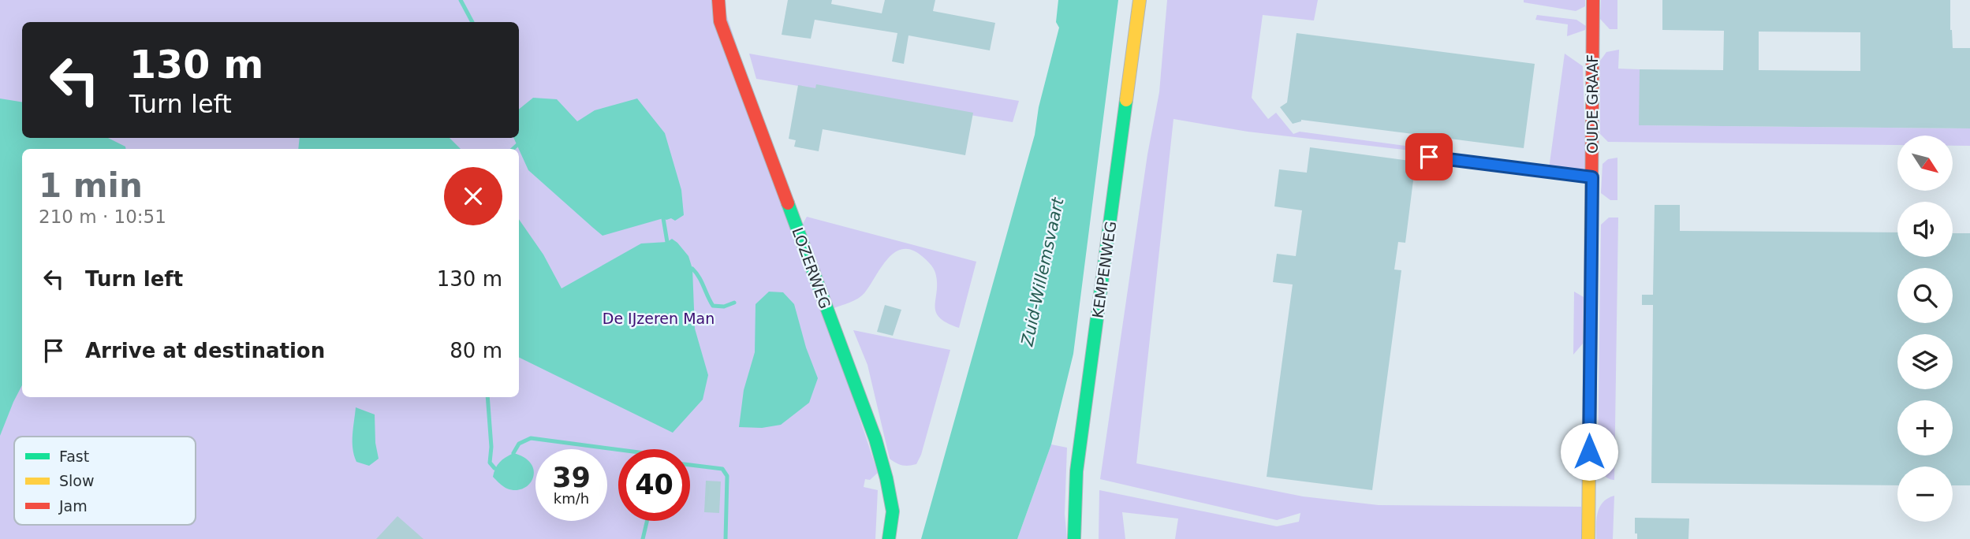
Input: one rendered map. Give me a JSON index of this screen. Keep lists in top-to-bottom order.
{
  "streets": {
    "street": ["OUDE GRAAF", "LOZERWEG", "KEMPENWEG"]
  },
  "water": ["Zuid-Willemsvaart"],
  "parks": ["De IJzeren Man"],
  "legend": ["Fast", "Slow", "Jam"],
  "north": "bottom right",
  "page": {
    "turn": ["130 m", "Turn left"],
    "map_buttons": ["+", "−"],
    "heading": ["1 min", "210 m · 10:51"],
    "list": [
      {
        "name": "Turn left",
        "value": "130 m"
      },
      {
        "name": "Arrive at destination",
        "value": "80 m"
      }
    ],
    "speed": "39 km/h",
    "limit": "40"
  }
}
